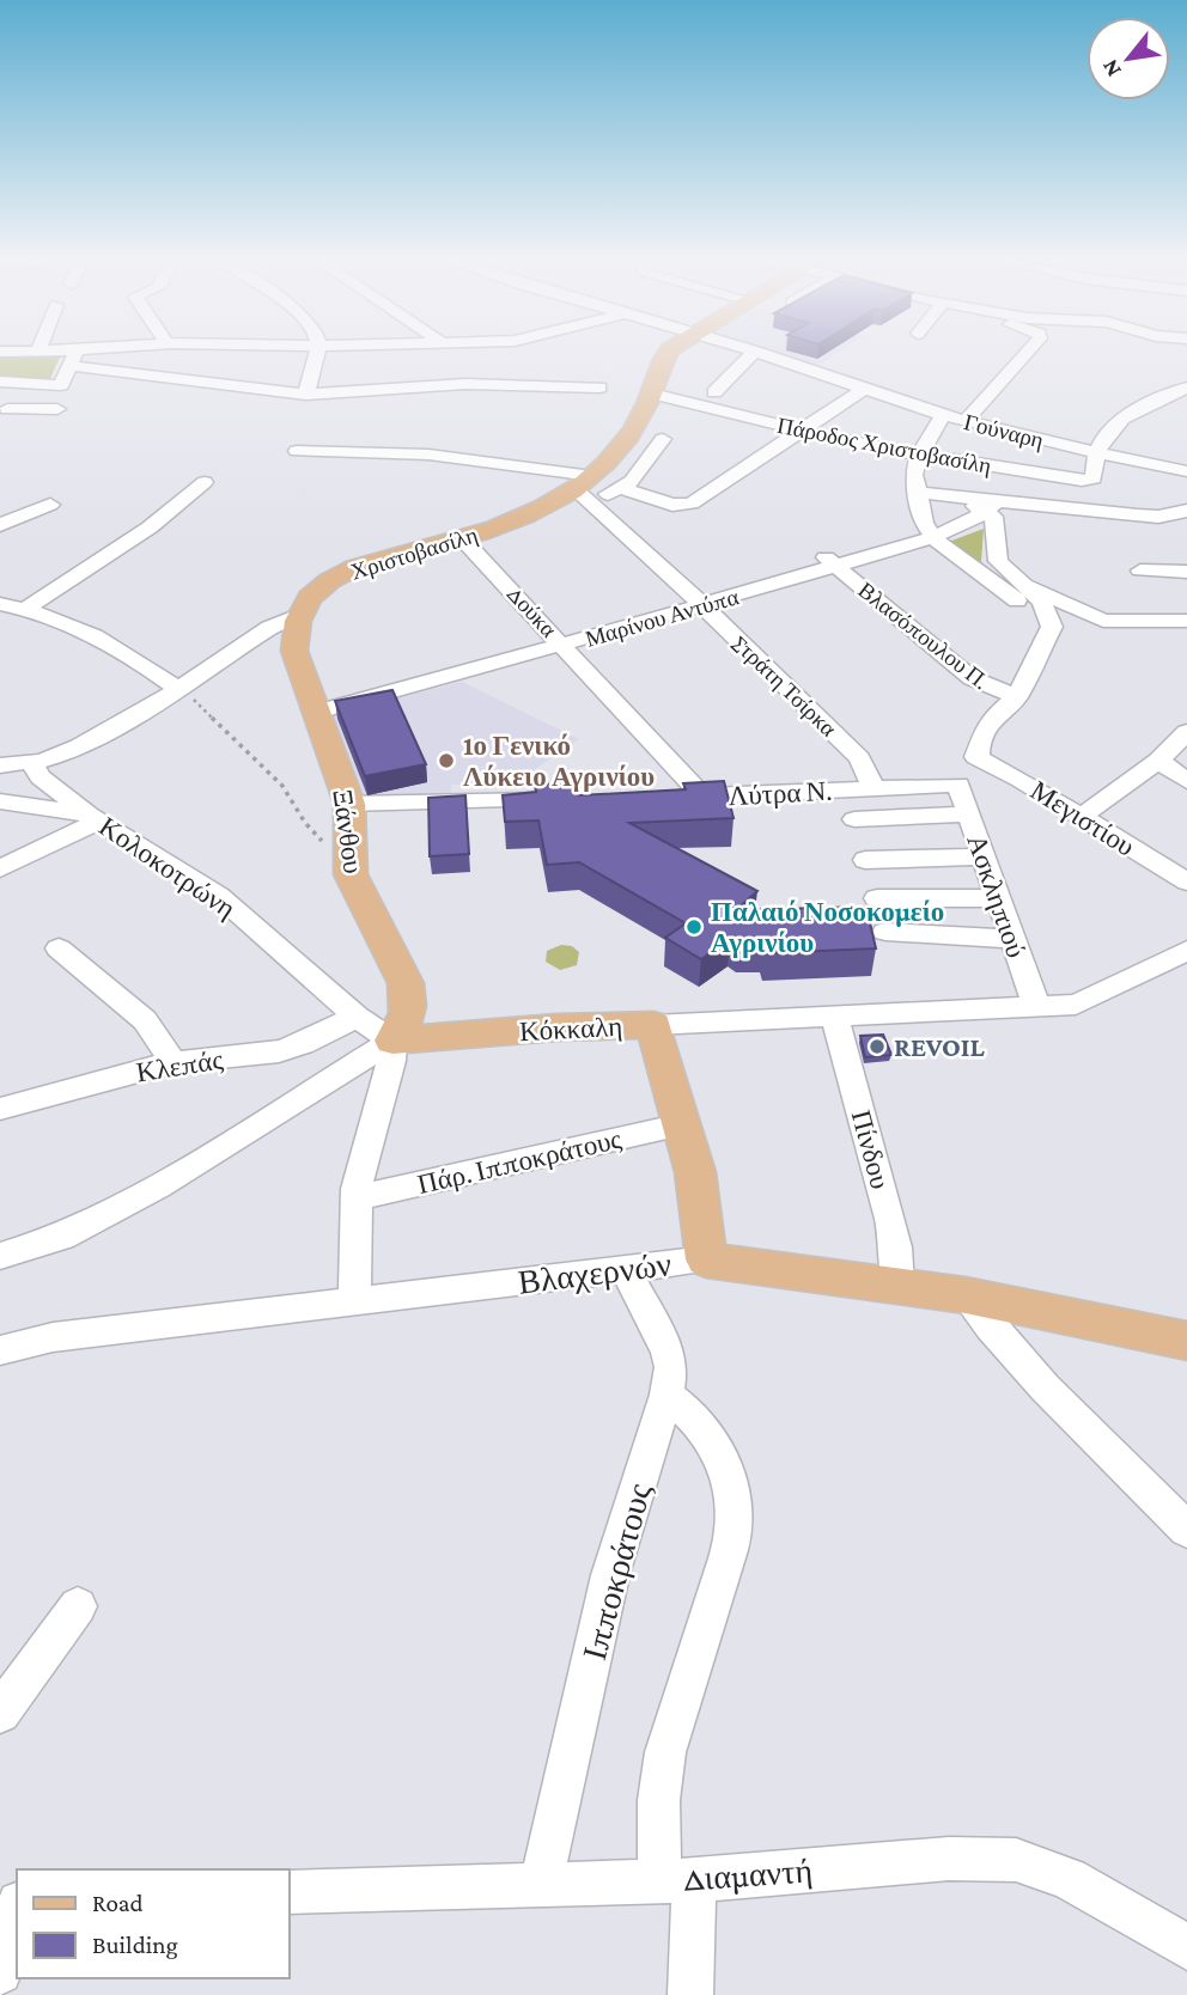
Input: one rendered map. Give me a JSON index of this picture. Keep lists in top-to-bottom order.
{
  "streets": {
    "main road": [
      "Χριστοβασίλη",
      "Ξάνθου",
      "Κόκκαλη",
      "Βλαχερνών"
    ],
    "street": [
      "Γούναρη",
      "Πάροδος Χριστοβασίλη",
      "Δούκα",
      "Μαρίνου Αντύπα",
      "Βλασόπουλου Π.",
      "Στράτη Τσίρκα",
      "Λύτρα Ν.",
      "Μεγιστίου",
      "Κολοκοτρώνη",
      "Ασκληπιού",
      "Κλεπάς",
      "Πίνδου",
      "Πάρ. Ιπποκράτους",
      "Ιπποκράτους",
      "Διαμαντή"
    ]
  },
  "crossings": [
    ["Γούναρη", "Πάροδος Χριστοβασίλη"],
    ["Πάροδος Χριστοβασίλη", "Χριστοβασίλη"],
    ["Χριστοβασίλη", "Δούκα"],
    ["Χριστοβασίλη", "Στράτη Τσίρκα"],
    ["Χριστοβασίλη", "Ξάνθου"],
    ["Δούκα", "Μαρίνου Αντύπα"],
    ["Δούκα", "Λύτρα Ν."],
    ["Μαρίνου Αντύπα", "Βλασόπουλου Π."],
    ["Μαρίνου Αντύπα", "Στράτη Τσίρκα"],
    ["Μαρίνου Αντύπα", "Ξάνθου"],
    ["Στράτη Τσίρκα", "Λύτρα Ν."],
    ["Λύτρα Ν.", "Ασκληπιού"],
    ["Ξάνθου", "Κολοκοτρώνη"],
    ["Ξάνθου", "Κόκκαλη"],
    ["Κολοκοτρώνη", "Κόκκαλη"],
    ["Κολοκοτρώνη", "Κλεπάς"],
    ["Ασκληπιού", "Κόκκαλη"],
    ["Κόκκαλη", "Πίνδου"],
    ["Πίνδου", "Βλαχερνών"],
    ["Βλαχερνών", "Ιπποκράτους"],
    ["Ιπποκράτους", "Διαμαντή"]
  ],
  "places": ["1ο Γενικό Λύκειο Αγρινίου", "Παλαιό Νοσοκομείο Αγρινίου", "REVOIL"],
  "legend": ["Road", "Building"],
  "north": "bottom left"
}
